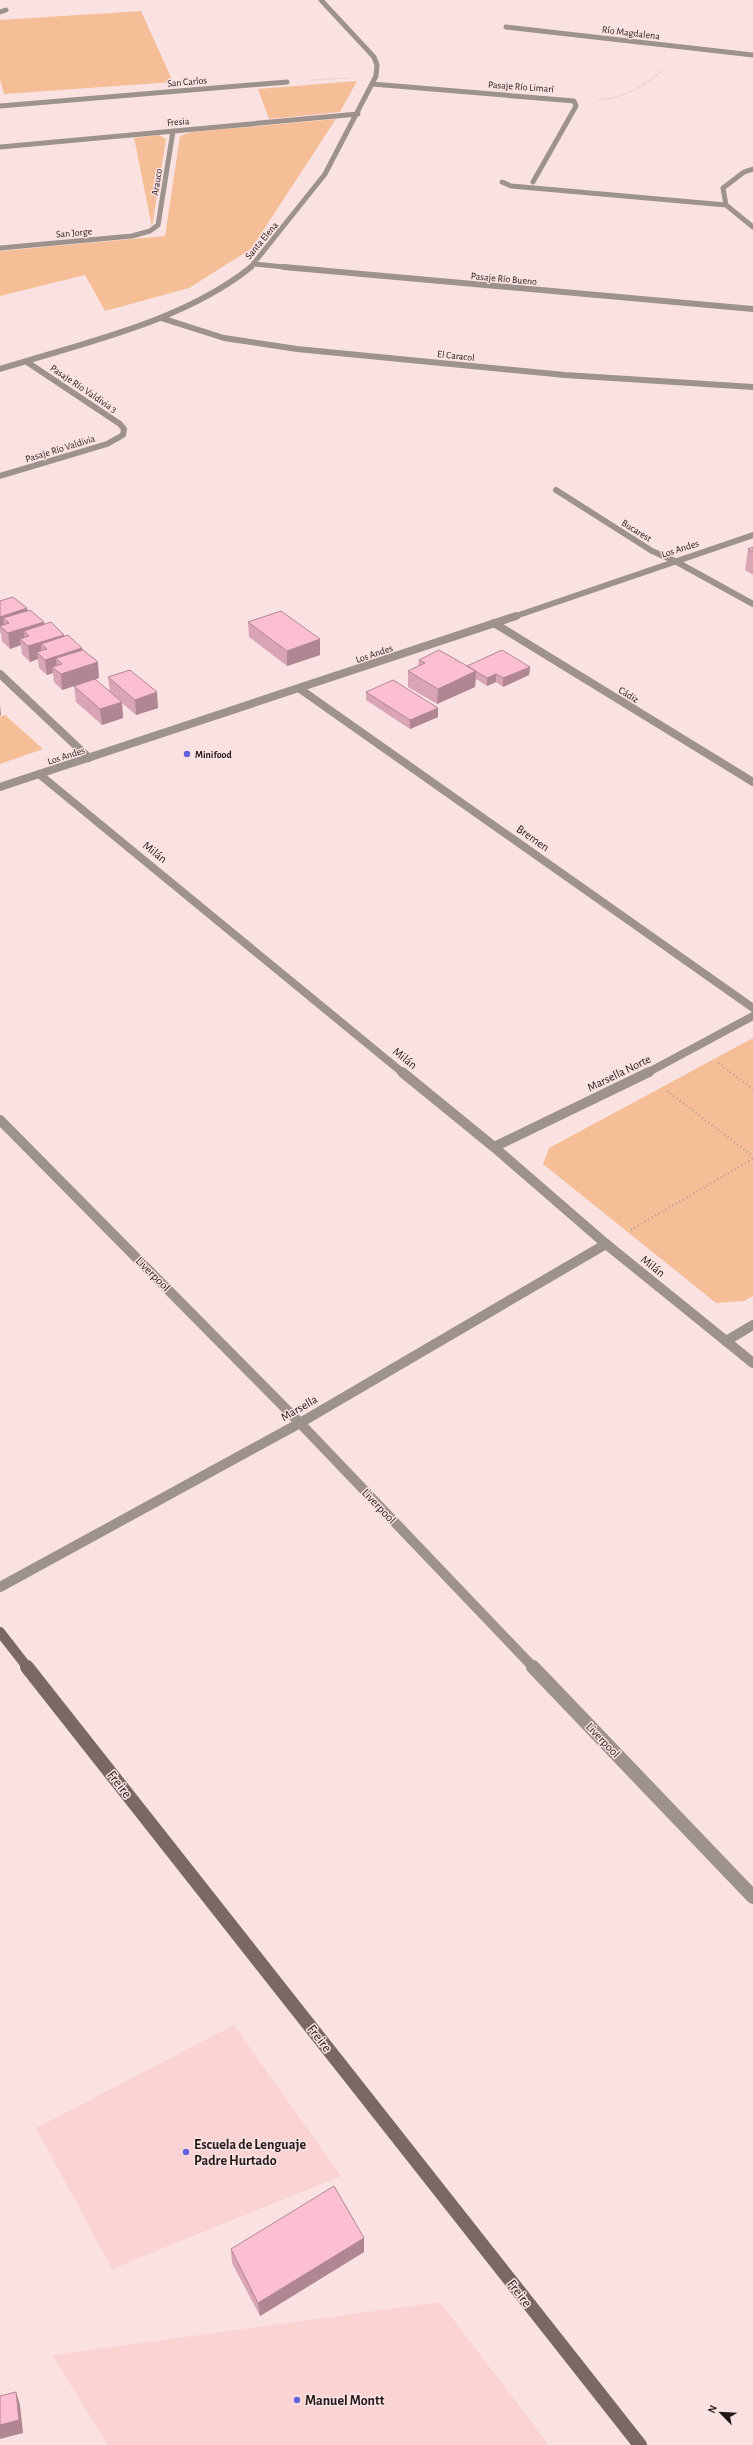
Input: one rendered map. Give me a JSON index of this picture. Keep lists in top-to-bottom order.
{
  "streets": {
    "main road": ["Freire"],
    "street": [
      "Río Magdalena",
      "San Carlos",
      "Pasaje Río Limarí",
      "Fresia",
      "Arauco",
      "San Jorge",
      "Santa Elena",
      "Pasaje Río Bueno",
      "El Caracol",
      "Pasaje Río Valdivia 3",
      "Pasaje Río Valdivia",
      "Bucarest",
      "Los Andes",
      "Cádiz",
      "Bremen",
      "Milán",
      "Marsella Norte",
      "Liverpool",
      "Marsella"
    ]
  },
  "crossings": [
    ["Pasaje Río Limarí", "Santa Elena"],
    ["Fresia", "Arauco"],
    ["Fresia", "Santa Elena"],
    ["Arauco", "San Jorge"],
    ["Santa Elena", "Pasaje Río Bueno"],
    ["Santa Elena", "El Caracol"],
    ["Santa Elena", "Pasaje Río Valdivia 3"],
    ["Pasaje Río Valdivia 3", "Pasaje Río Valdivia"],
    ["Bucarest", "Los Andes"],
    ["Los Andes", "Cádiz"],
    ["Los Andes", "Bremen"],
    ["Los Andes", "Milán"],
    ["Milán", "Marsella Norte"],
    ["Milán", "Marsella"],
    ["Liverpool", "Marsella"]
  ],
  "places": ["Minifood", "Escuela de Lenguaje Padre Hurtado", "Manuel Montt"],
  "north": "top left"
}
